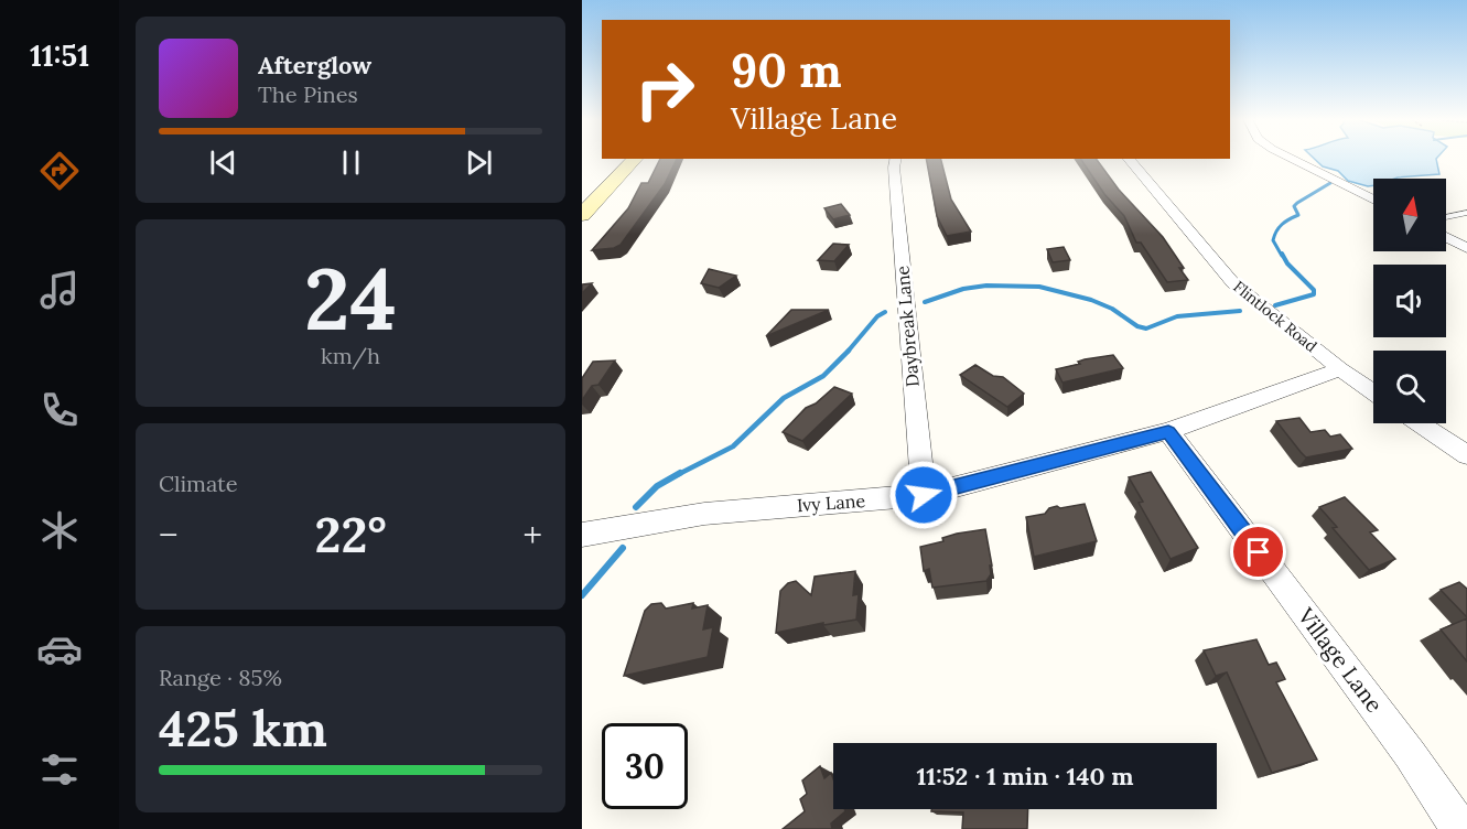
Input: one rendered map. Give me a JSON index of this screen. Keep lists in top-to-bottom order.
{
  "streets": {
    "street": [
      "Flintlock Road",
      "Daybreak Lane",
      "Ivy Lane",
      "Village Lane"
    ]
  },
  "crossings": [
    ["Flintlock Road", "Ivy Lane"],
    ["Daybreak Lane", "Ivy Lane"],
    ["Ivy Lane", "Village Lane"]
  ],
  "north": "top",
  "page": {
    "tabs": "11:51",
    "turn": ["90 m", "Village Lane"],
    "song": ["Afterglow", "The Pines"],
    "tile": [
      ["24", "km/h"],
      "Climate",
      ["Range · 85%", "425 km"]
    ],
    "heat": ["−", "22°", "+"],
    "limit": "30",
    "trip": "11:52 · 1 min · 140 m"
  }
}
